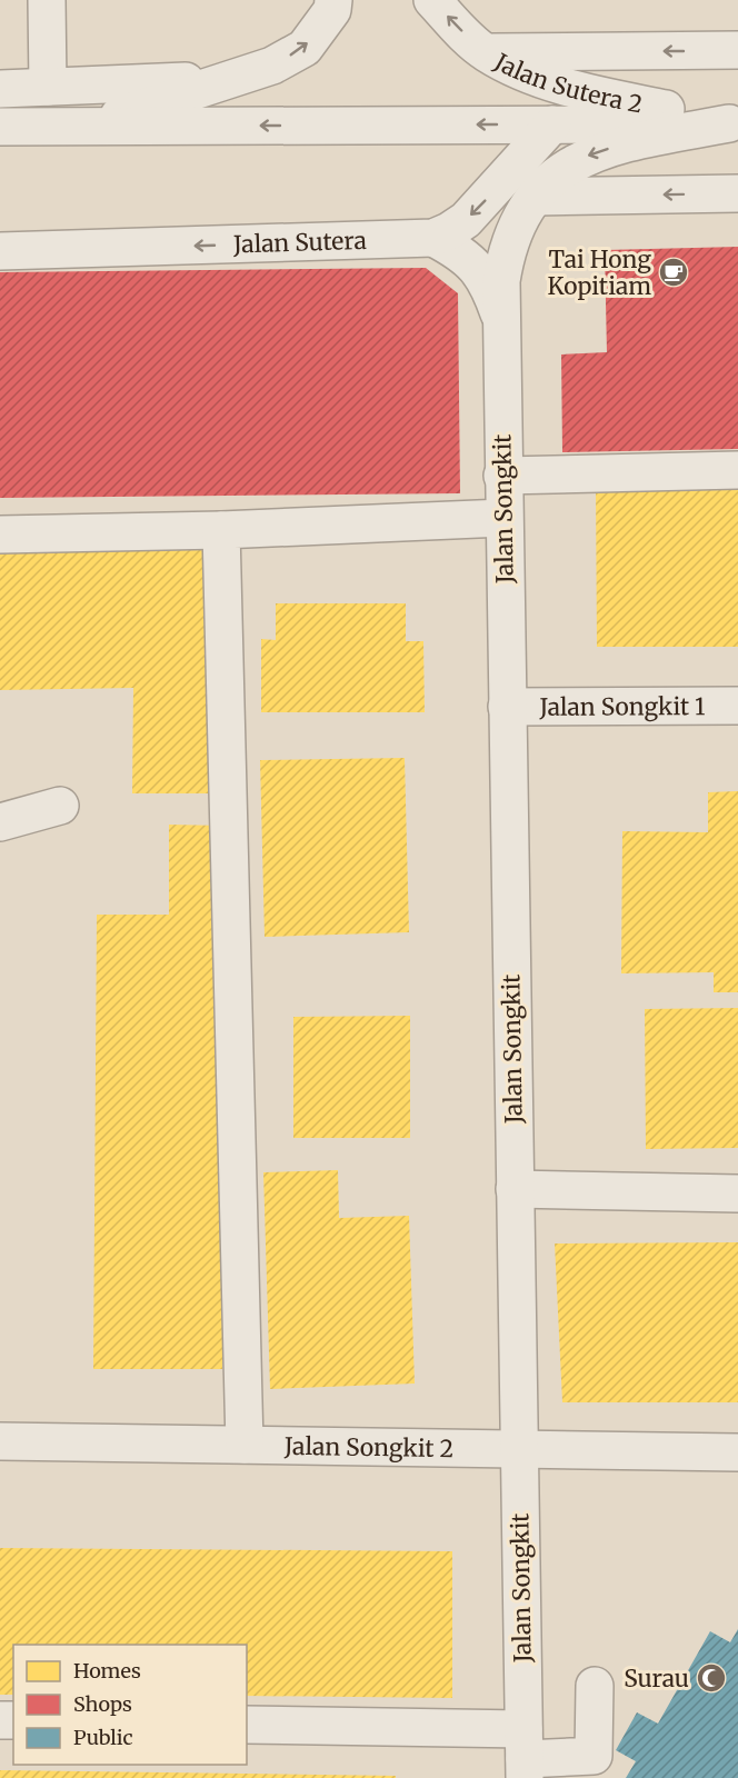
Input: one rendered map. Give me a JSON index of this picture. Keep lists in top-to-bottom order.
{
  "streets": {
    "street": [
      "Jalan Sutera 2",
      "Jalan Sutera",
      "Jalan Songkit",
      "Jalan Songkit 1",
      "Jalan Songkit 2"
    ]
  },
  "crossings": [
    ["Jalan Sutera 2", "Jalan Songkit"],
    ["Jalan Sutera", "Jalan Songkit"],
    ["Jalan Songkit", "Jalan Songkit 1"],
    ["Jalan Songkit", "Jalan Songkit 2"]
  ],
  "places": {
    "cafe": ["Tai Hong Kopitiam"],
    "mosque": ["Surau"]
  },
  "legend": ["Homes", "Shops", "Public"]
}
